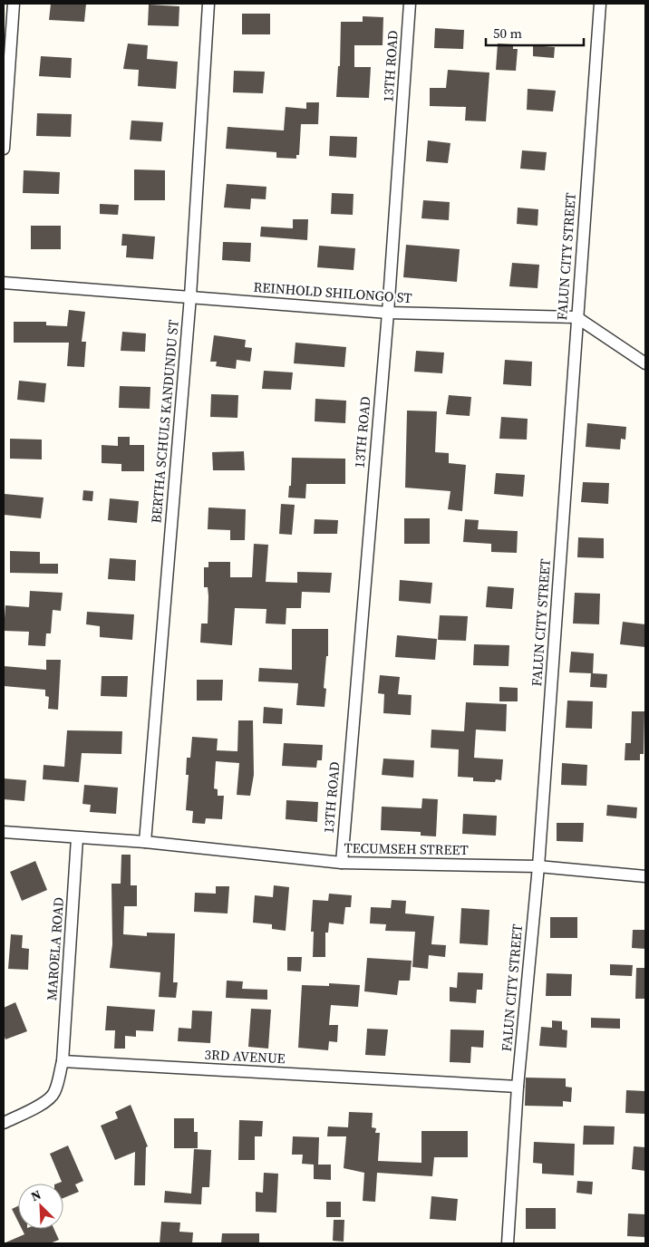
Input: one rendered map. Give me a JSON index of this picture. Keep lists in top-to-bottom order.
{
  "streets": {
    "street": [
      "13TH ROAD",
      "FALUN CITY STREET",
      "REINHOLD SHILONGO ST",
      "BERTHA SCHULS KANDUNDU ST",
      "TECUMSEH STREET",
      "MAROELA ROAD",
      "3RD AVENUE"
    ]
  },
  "crossings": [
    ["13TH ROAD", "REINHOLD SHILONGO ST"],
    ["13TH ROAD", "TECUMSEH STREET"],
    ["FALUN CITY STREET", "REINHOLD SHILONGO ST"],
    ["FALUN CITY STREET", "TECUMSEH STREET"],
    ["FALUN CITY STREET", "3RD AVENUE"],
    ["REINHOLD SHILONGO ST", "BERTHA SCHULS KANDUNDU ST"],
    ["BERTHA SCHULS KANDUNDU ST", "TECUMSEH STREET"],
    ["TECUMSEH STREET", "MAROELA ROAD"],
    ["MAROELA ROAD", "3RD AVENUE"]
  ],
  "scale_bar": "50 m",
  "north": "top left"
}
